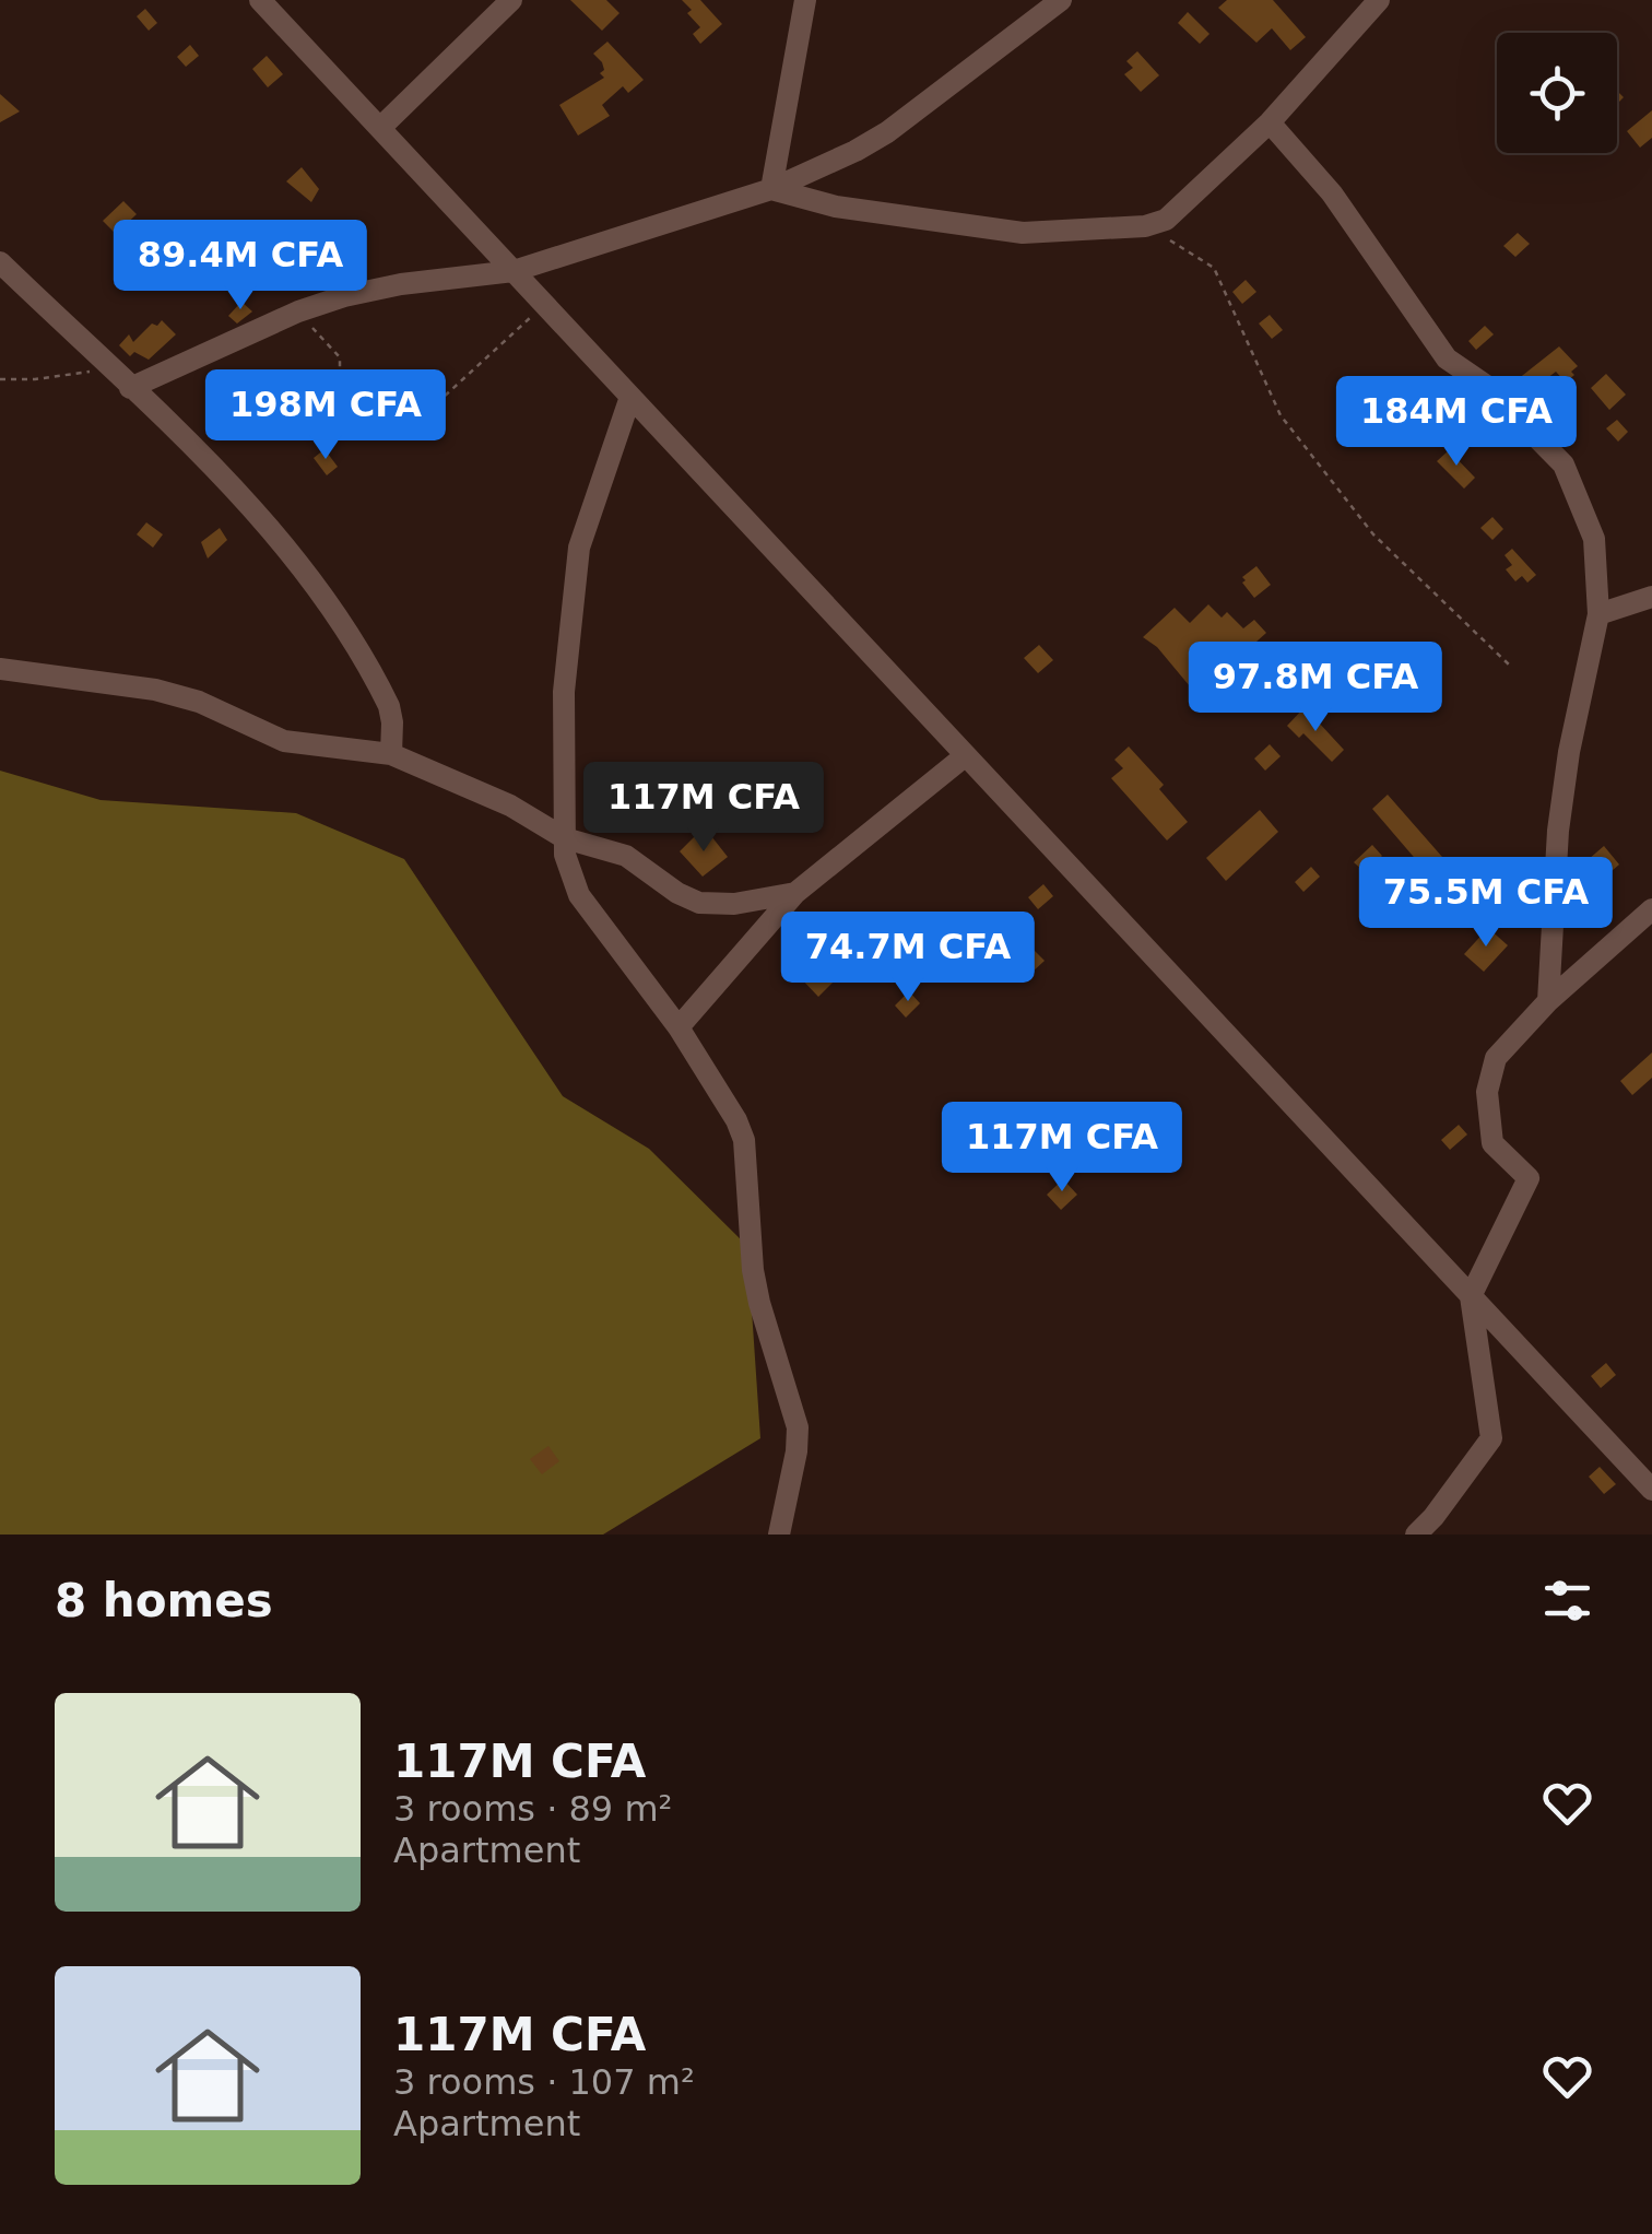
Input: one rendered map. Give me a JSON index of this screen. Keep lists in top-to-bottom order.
{
  "page": {
    "price": [
      "89.4M CFA",
      "198M CFA",
      "184M CFA",
      "97.8M CFA",
      "117M CFA",
      "75.5M CFA",
      "74.7M CFA",
      "117M CFA"
    ],
    "heading": "8 homes",
    "list": [
      {
        "name": "117M CFA",
        "note": "3 rooms · 89 m² · Apartment"
      },
      {
        "name": "117M CFA",
        "note": "3 rooms · 107 m² · Apartment"
      }
    ]
  }
}
